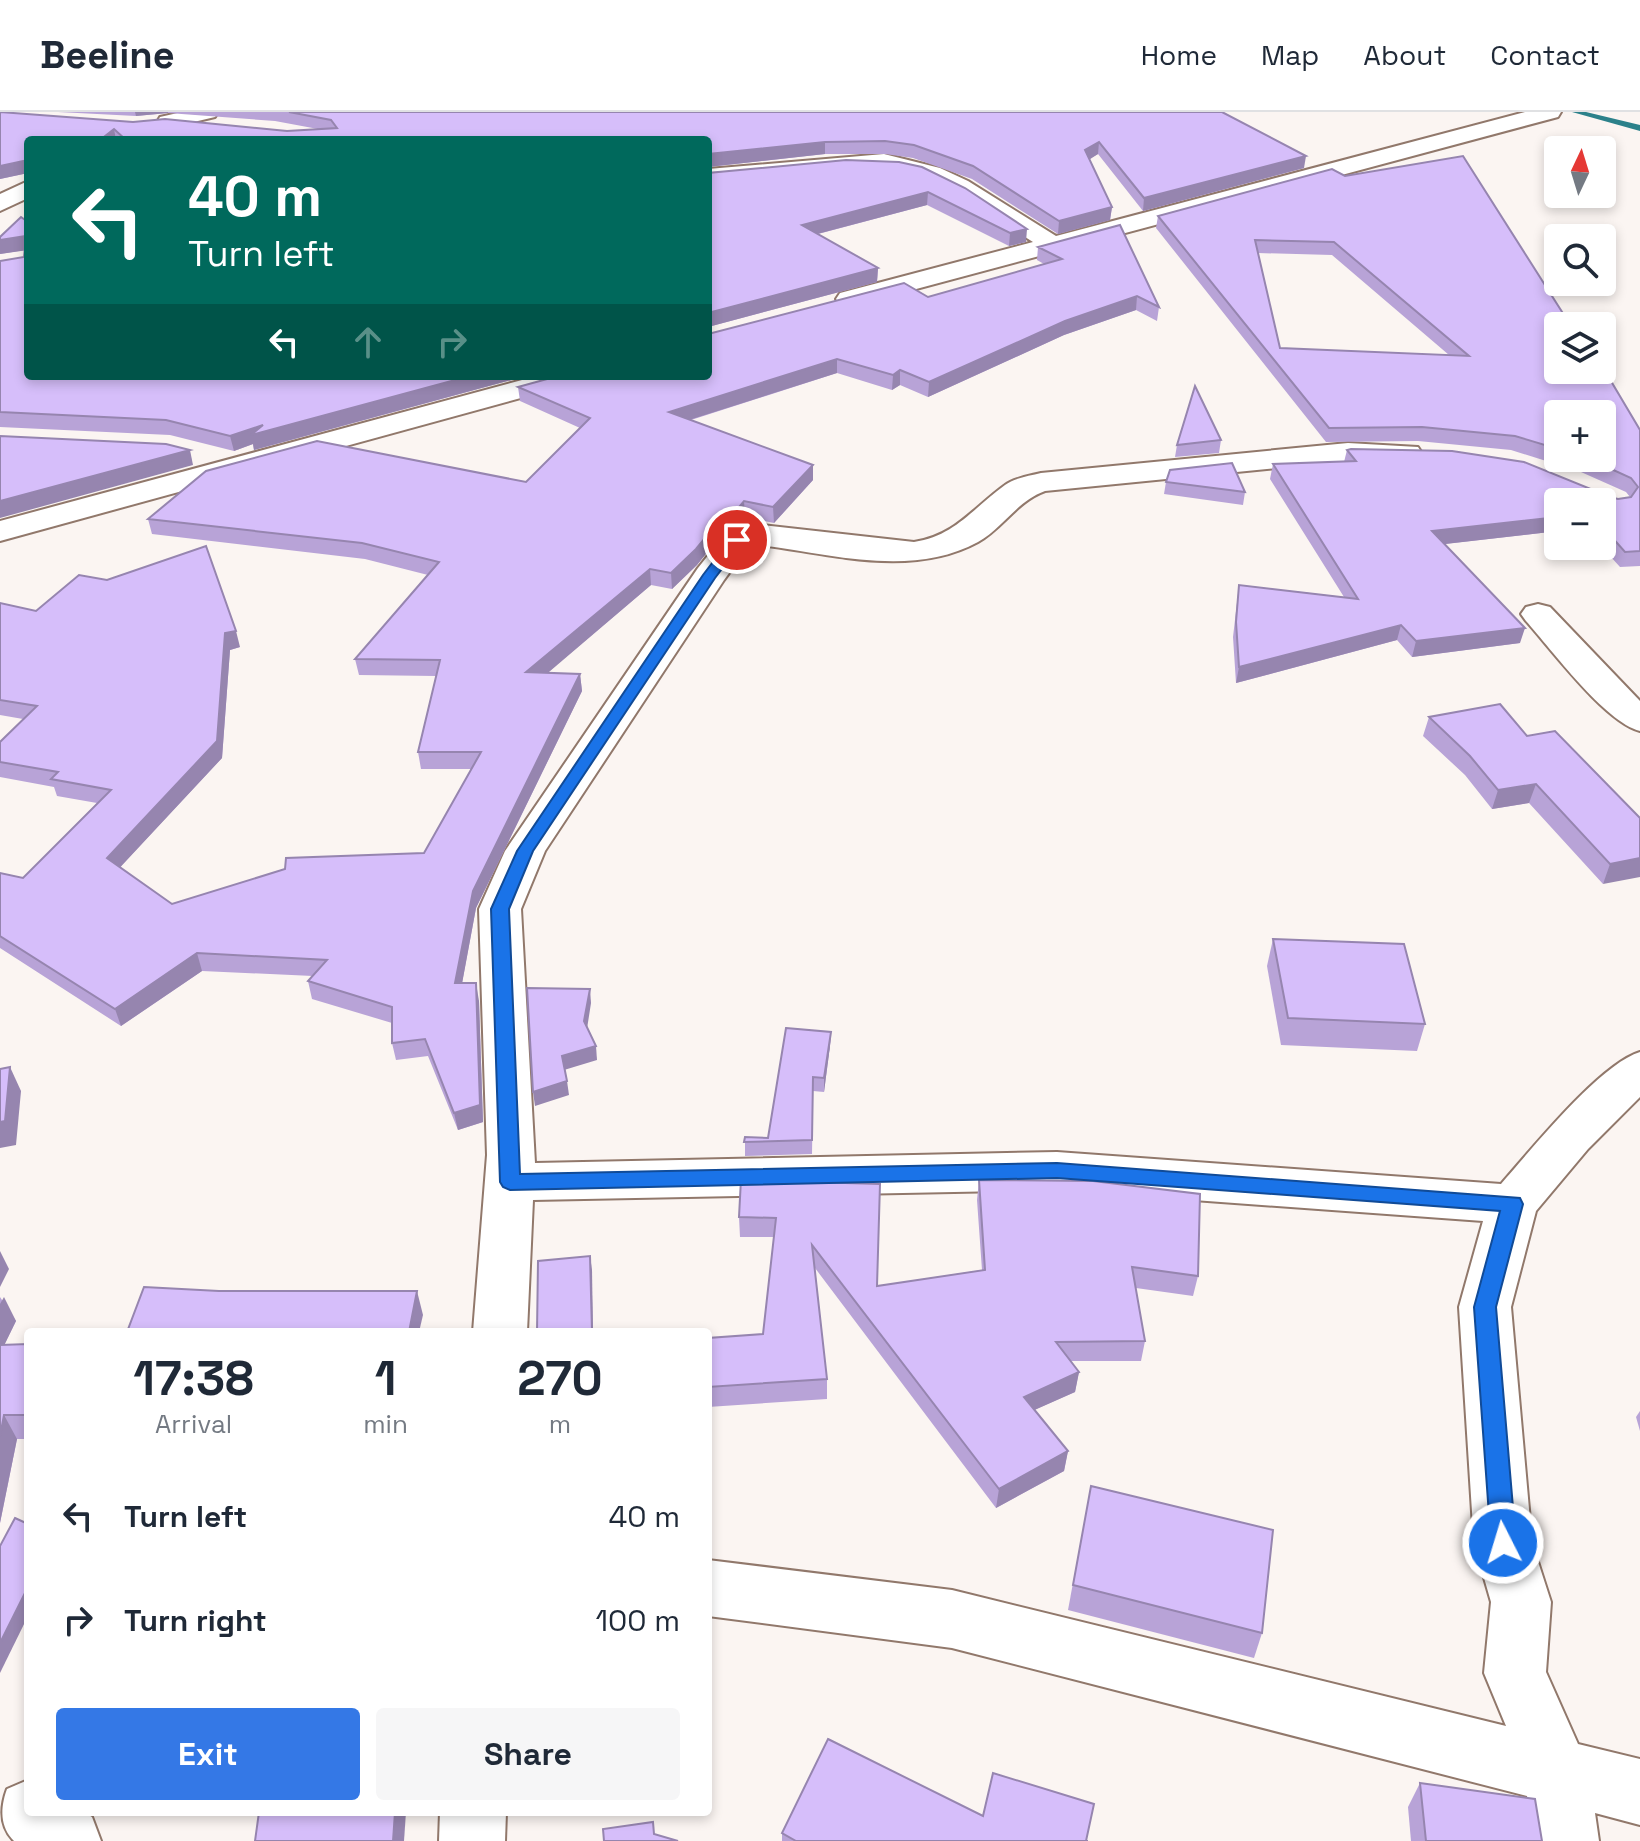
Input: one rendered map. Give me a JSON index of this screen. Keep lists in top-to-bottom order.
{
  "north": "top",
  "page": {
    "header": "Beeline",
    "nav": [
      "Home",
      "Map",
      "About",
      "Contact"
    ],
    "map_buttons": ["+", "−"],
    "turn": ["40 m", "Turn left"],
    "eta": [
      "17:38",
      "Arrival",
      "1",
      "min",
      "270",
      "m"
    ],
    "list": [
      {
        "name": "Turn left",
        "value": "40 m"
      },
      {
        "name": "Turn right",
        "value": "100 m"
      }
    ],
    "buttons": ["Exit", "Share"]
  }
}
